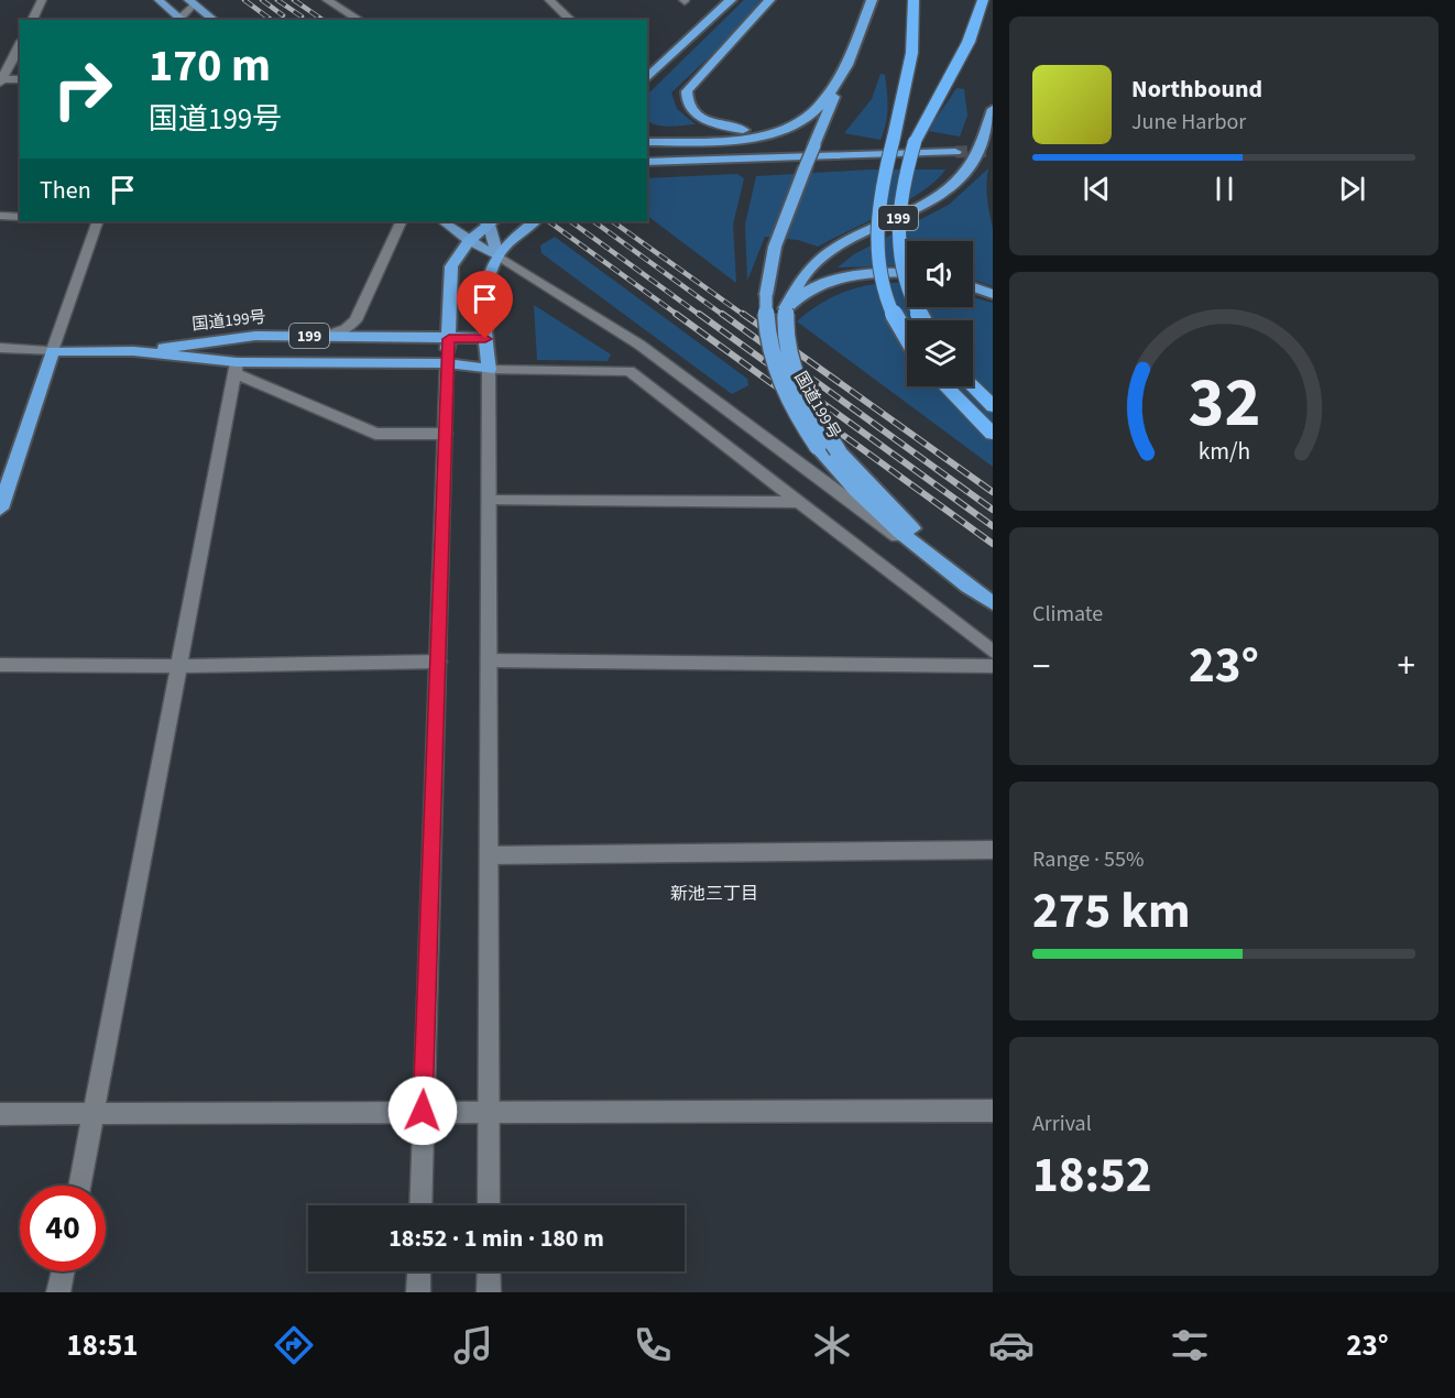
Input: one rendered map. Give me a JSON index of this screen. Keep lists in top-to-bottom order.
{
  "streets": {
    "highway": ["199", "国道199号"]
  },
  "districts": ["新池三丁目"],
  "page": {
    "turn": ["170 m", "国道199号"],
    "song": ["Northbound", "June Harbor"],
    "then": "Then",
    "tile": [
      "Climate",
      ["Range · 55%", "275 km"],
      ["Arrival", "18:52"]
    ],
    "heat": ["−", "23°", "+"],
    "limit": "40",
    "trip": "18:52 · 1 min · 180 m",
    "tabs": ["18:51", "23°"],
    "gauge": ["32", "km/h"]
  }
}
